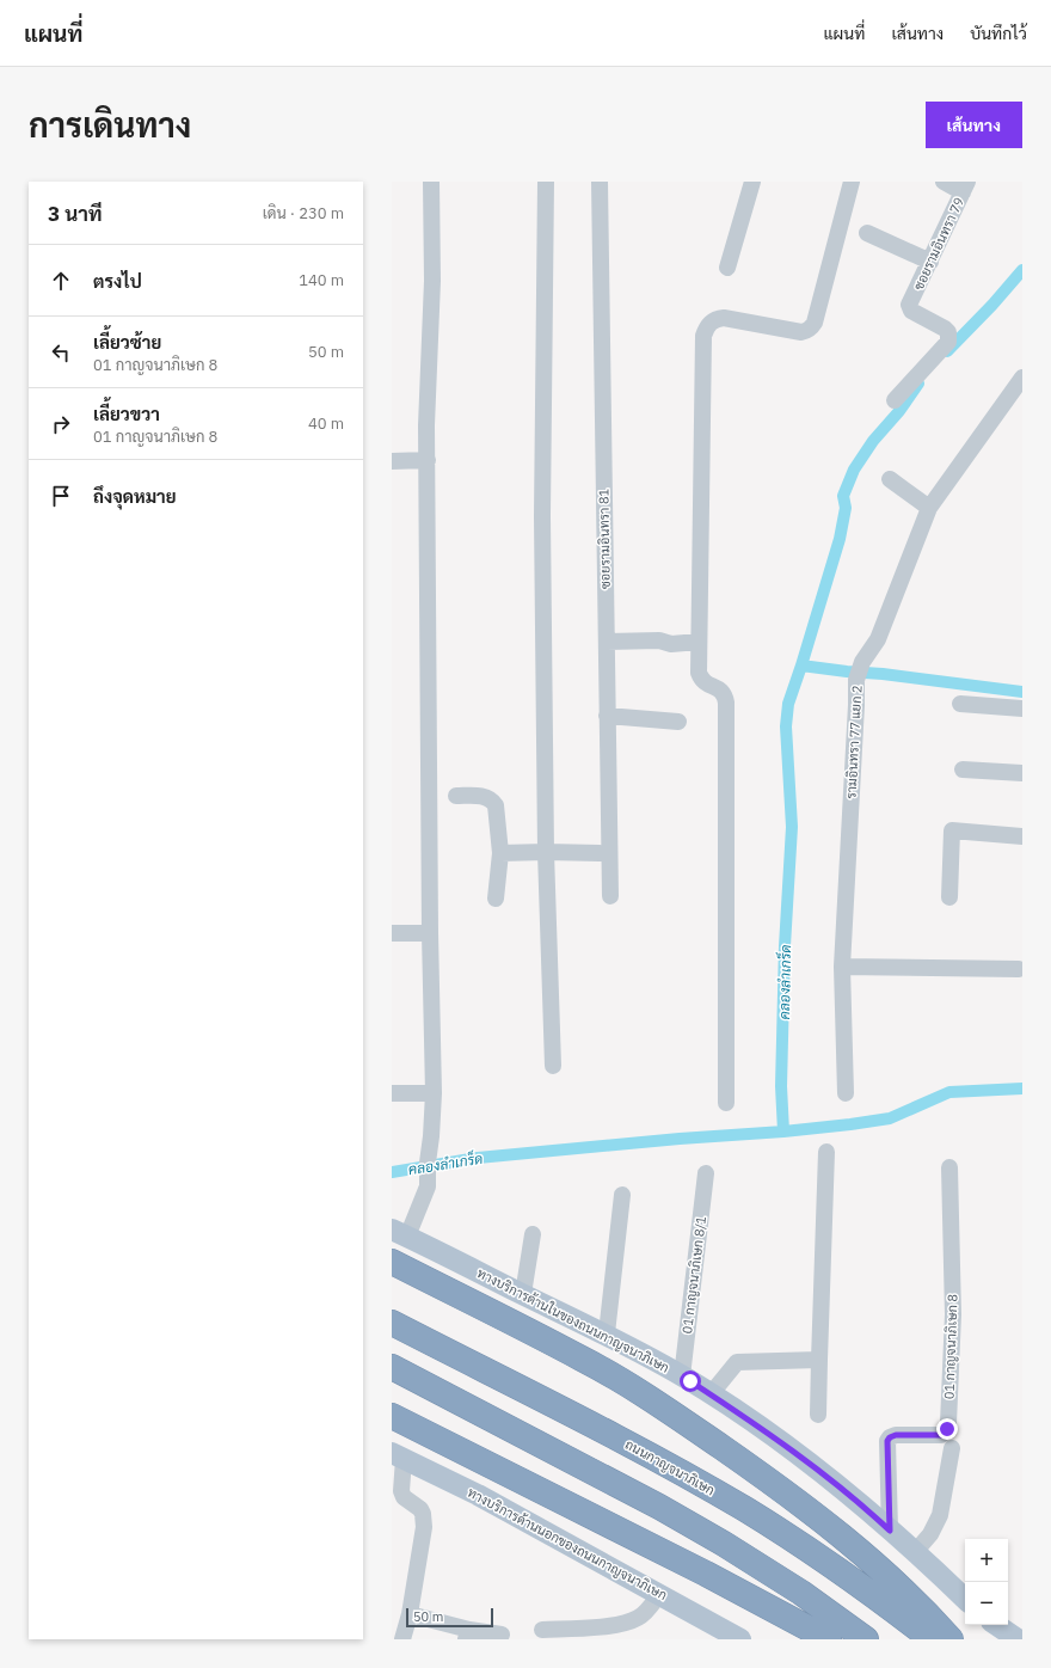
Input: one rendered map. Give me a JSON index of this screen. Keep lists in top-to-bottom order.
{
  "streets": {
    "highway": ["ถนนกาญจนาภิเษก"],
    "main road": ["ทางบริการด้านในของถนนกาญจนาภิเษก", "ทางบริการด้านนอกของถนนกาญจนาภิเษก"],
    "street": [
      "ซอยรามอินทรา 79",
      "ซอยรามอินทรา 81",
      "รามอินทรา 77 แยก 2",
      "01 กาญจนาภิเษก 8/1",
      "01 กาญจนาภิเษก 8"
    ]
  },
  "crossings": [
    ["01 กาญจนาภิเษก 8/1", "ทางบริการด้านในของถนนกาญจนาภิเษก"],
    ["ทางบริการด้านในของถนนกาญจนาภิเษก", "01 กาญจนาภิเษก 8"]
  ],
  "water": ["คลองลำเกร็ด"],
  "scale_bar": "50 m",
  "page": {
    "header": "แผนที่",
    "nav": ["แผนที่", "เส้นทาง", "บันทึกไว้"],
    "title": "การเดินทาง",
    "buttons": "เส้นทาง",
    "heading": ["3 นาที", "เดิน · 230 m"],
    "list": [
      ["ตรงไป", "140 m"],
      ["เลี้ยวซ้าย", "01 กาญจนาภิเษก 8", "50 m"],
      ["เลี้ยวขวา", "01 กาญจนาภิเษก 8", "40 m"],
      "ถึงจุดหมาย"
    ],
    "map_buttons": ["+", "−"],
    "scale": "50 m"
  }
}
